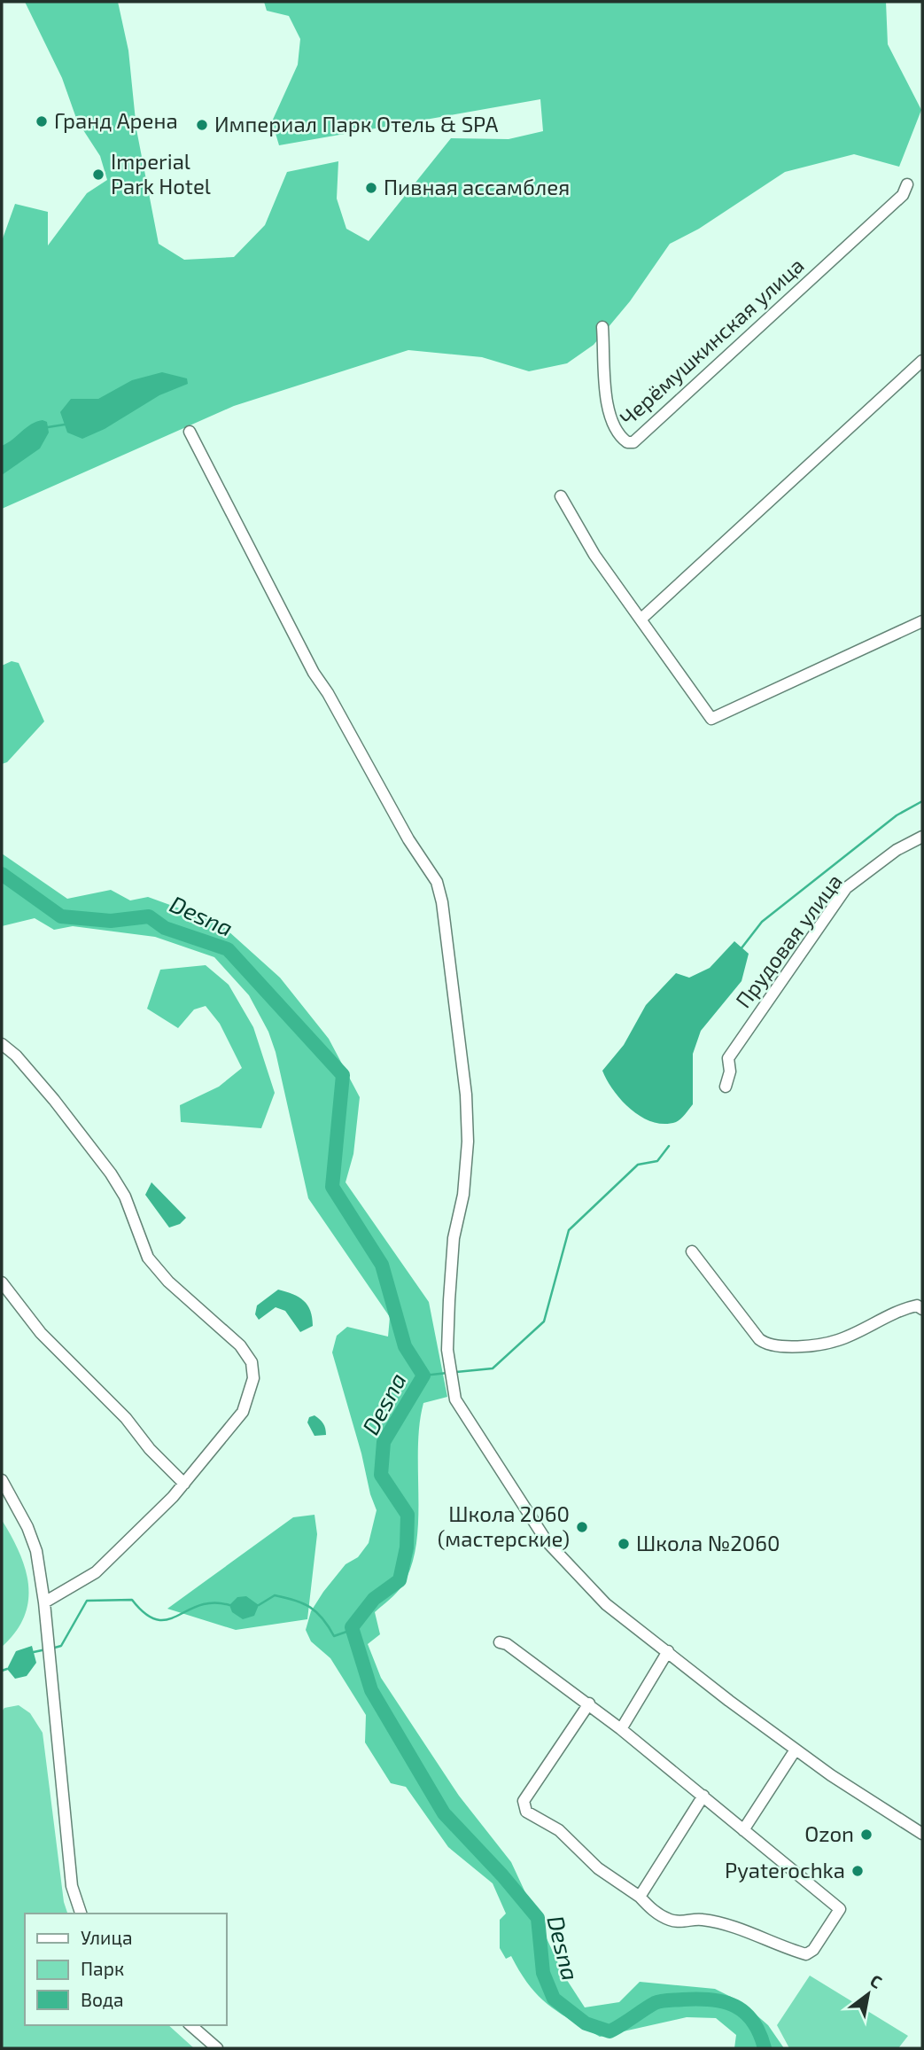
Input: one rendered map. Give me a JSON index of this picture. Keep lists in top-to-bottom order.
{
  "streets": {
    "street": ["Черёмушкинская улица", "Прудовая улица"]
  },
  "water": ["Desna"],
  "places": [
    "Гранд Арена",
    "Империал Парк Отель & SPA",
    "Imperial Park Hotel",
    "Пивная ассамблея",
    "Школа 2060 (мастерские)",
    "Школа №2060",
    "Ozon",
    "Pyaterochka"
  ],
  "legend": ["Улица", "Парк", "Вода"],
  "north": "top right"
}
